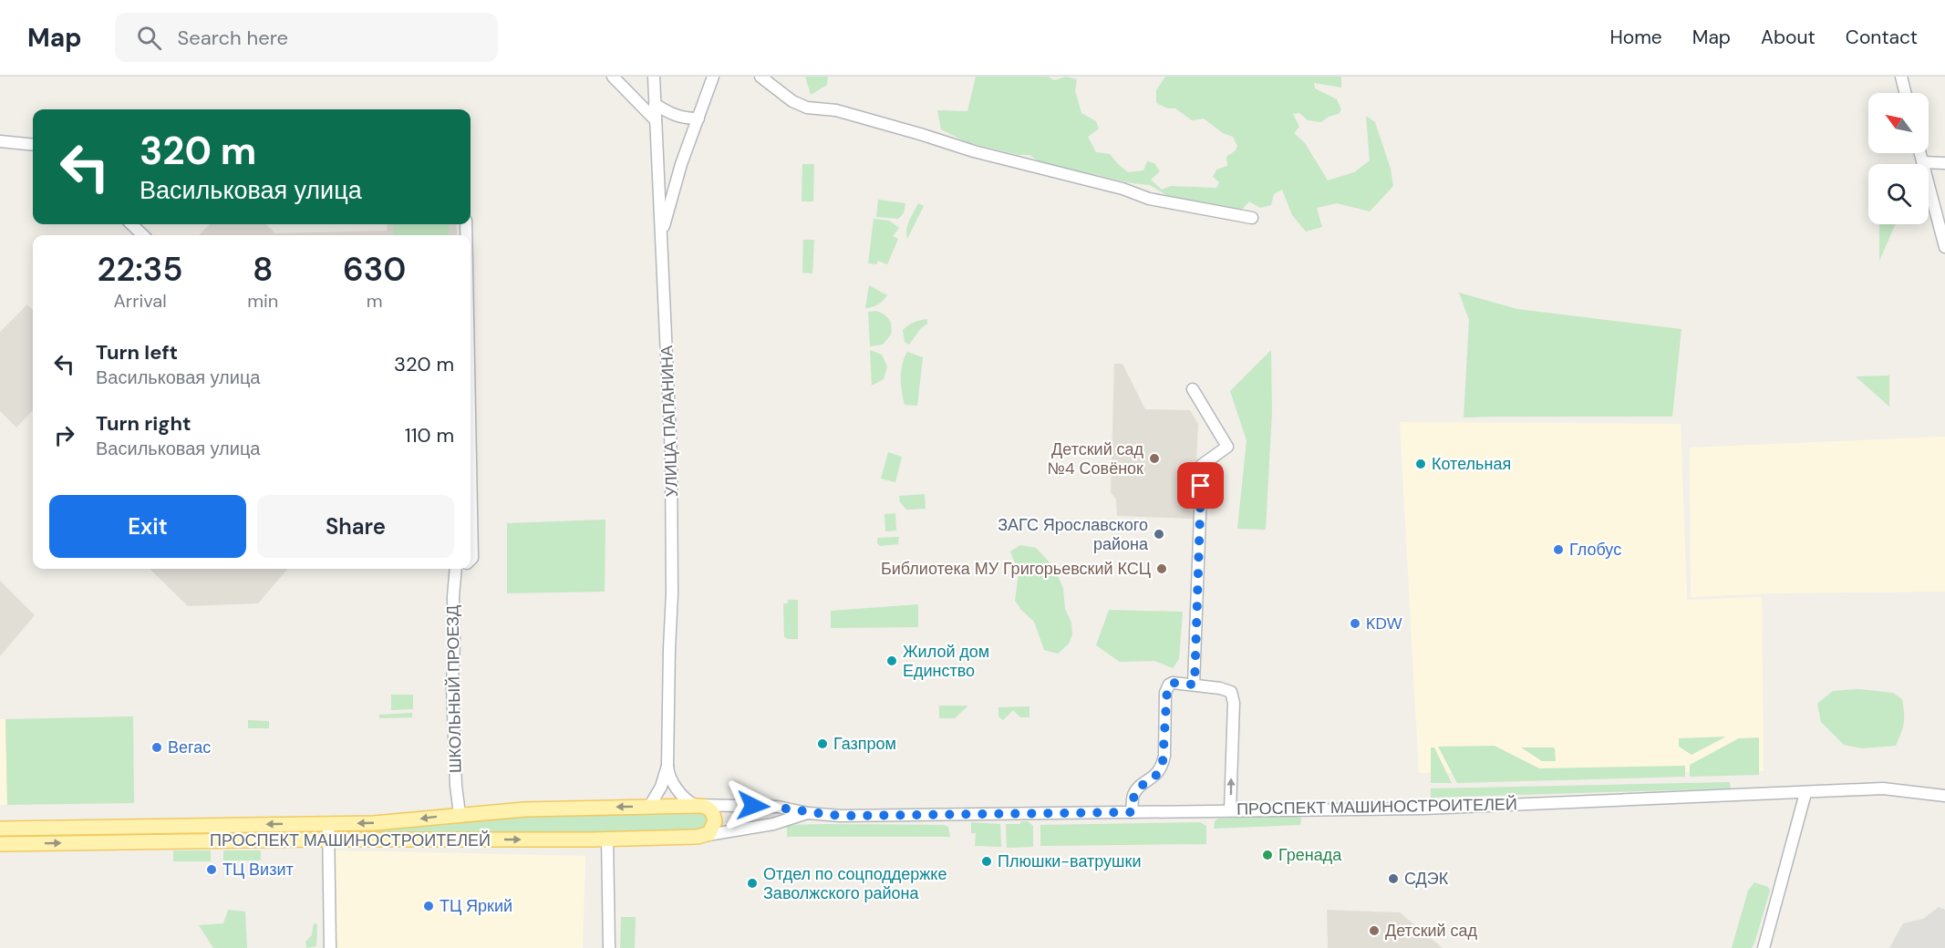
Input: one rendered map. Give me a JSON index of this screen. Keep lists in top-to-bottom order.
{
  "streets": {
    "main road": ["ПРОСПЕКТ МАШИНОСТРОИТЕЛЕЙ"],
    "street": ["УЛИЦА ПАПАНИНА", "ШКОЛЬНЫЙ ПРОЕЗД"]
  },
  "crossings": [
    ["УЛИЦА ПАПАНИНА", "ПРОСПЕКТ МАШИНОСТРОИТЕЛЕЙ"],
    ["ШКОЛЬНЫЙ ПРОЕЗД", "ПРОСПЕКТ МАШИНОСТРОИТЕЛЕЙ"]
  ],
  "places": [
    "Детский сад №4 Совёнок",
    "Котельная",
    "ЗАГС Ярославского района",
    "Глобус",
    "Библиотека МУ Григорьевский КСЦ",
    "KDW",
    "Жилой дом Единство",
    "Газпром",
    "Вегас",
    "Гренада",
    "Плюшки-ватрушки",
    "ТЦ Визит",
    "СДЭК",
    "Отдел по соцподдержке Заволжского района",
    "ТЦ Яркий",
    "Детский сад"
  ],
  "north": "top left",
  "page": {
    "header": "Map",
    "search": "Search here",
    "nav": [
      "Home",
      "Map",
      "About",
      "Contact"
    ],
    "turn": ["320 m", "Васильковая улица"],
    "eta": [
      "22:35",
      "Arrival",
      "8",
      "min",
      "630",
      "m"
    ],
    "list": [
      {
        "name": "Turn left",
        "note": "Васильковая улица",
        "value": "320 m"
      },
      {
        "name": "Turn right",
        "note": "Васильковая улица",
        "value": "110 m"
      }
    ],
    "buttons": ["Exit", "Share"]
  }
}
